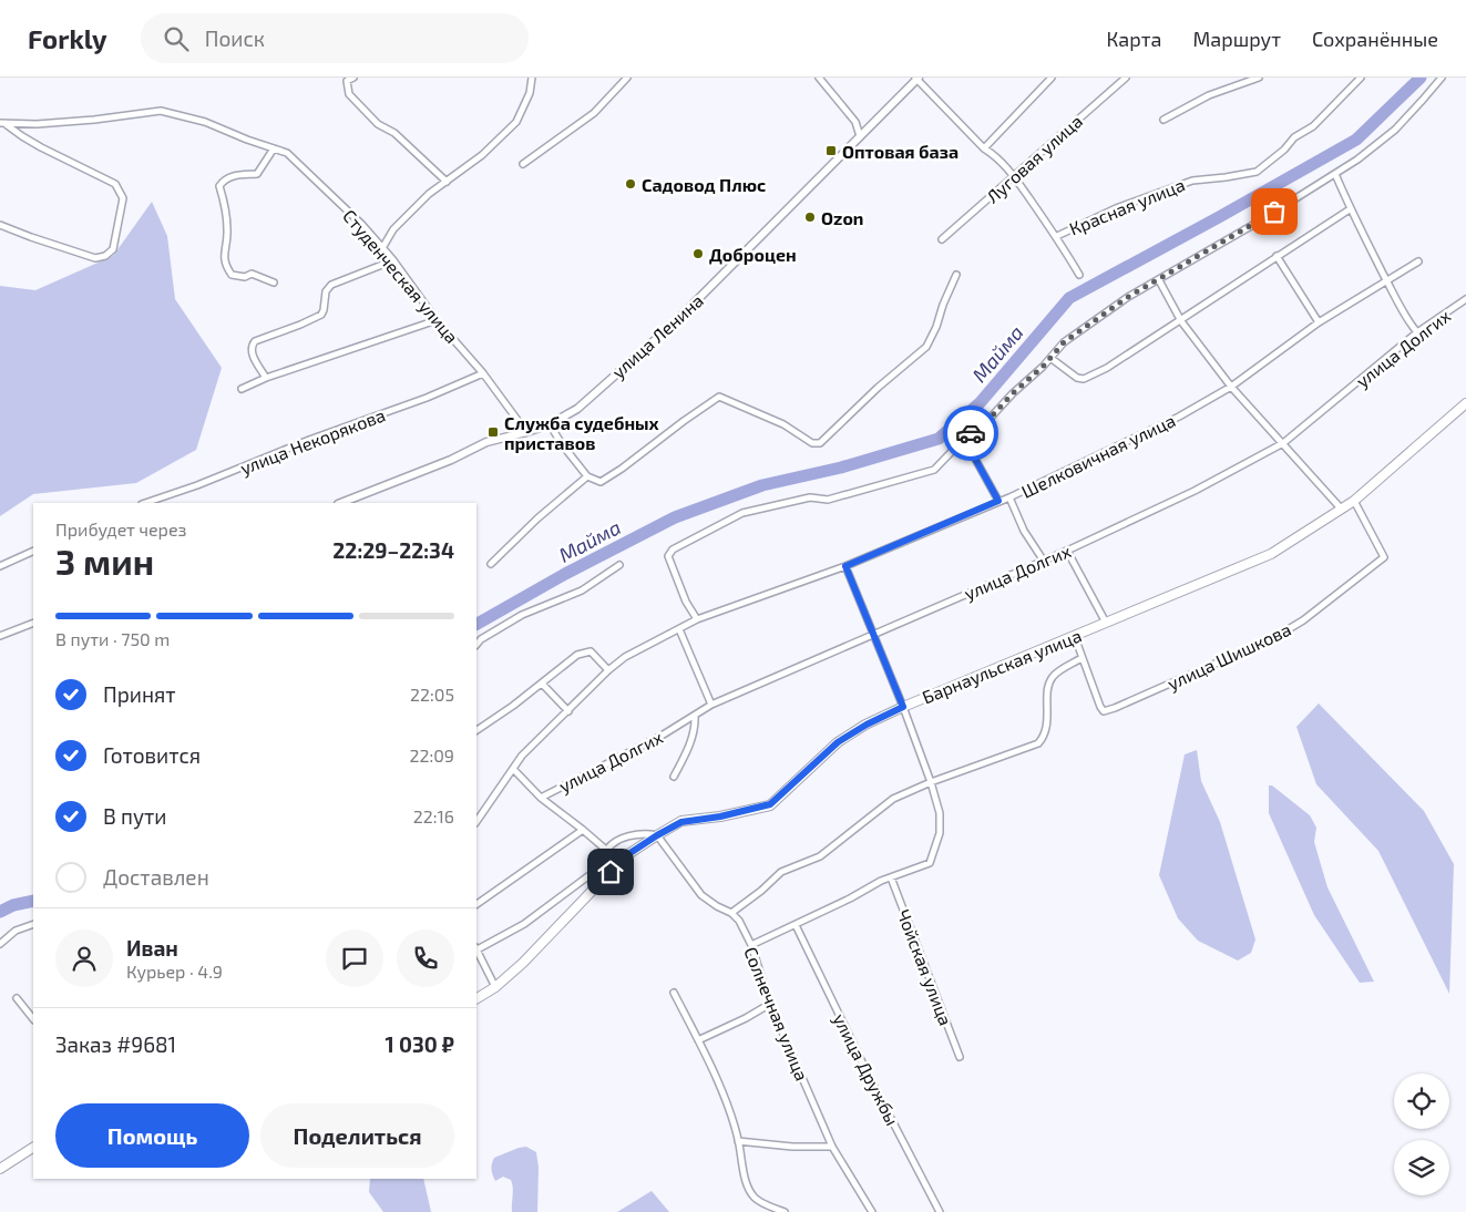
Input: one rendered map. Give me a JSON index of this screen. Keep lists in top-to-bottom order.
{
  "streets": {
    "main road": ["Барнаульская улица"],
    "street": [
      "Луговая улица",
      "Красная улица",
      "Студенческая улица",
      "улица Ленина",
      "улица Долгих",
      "улица Некорякова",
      "Шелковичная улица",
      "улица Шишкова",
      "Чойская улица",
      "Солнечная улица",
      "улица Дружбы"
    ]
  },
  "crossings": [
    ["Студенческая улица", "улица Ленина"],
    ["Студенческая улица", "улица Некорякова"],
    ["улица Шишкова", "Барнаульская улица"],
    ["Барнаульская улица", "Солнечная улица"]
  ],
  "water": ["Майма"],
  "places": {
    "transit": ["Оптовая база", "Служба судебных приставов"],
    "other": ["Садовод Плюс", "Ozon", "Доброцен"]
  },
  "page": {
    "header": "Forkly",
    "search": "Поиск",
    "nav": ["Карта", "Маршрут", "Сохранённые"],
    "heading": ["3 мин", "Прибудет через", "22:29–22:34"],
    "panel": [
      "Иван",
      "Курьер · 4.9",
      "Заказ #9681",
      "1 030 ₽"
    ],
    "bar": "В пути · 750 m",
    "list": [
      ["Принят", "22:05"],
      ["Готовится", "22:09"],
      ["В пути", "22:16"],
      "Доставлен"
    ],
    "buttons": ["Помощь", "Поделиться"]
  }
}
